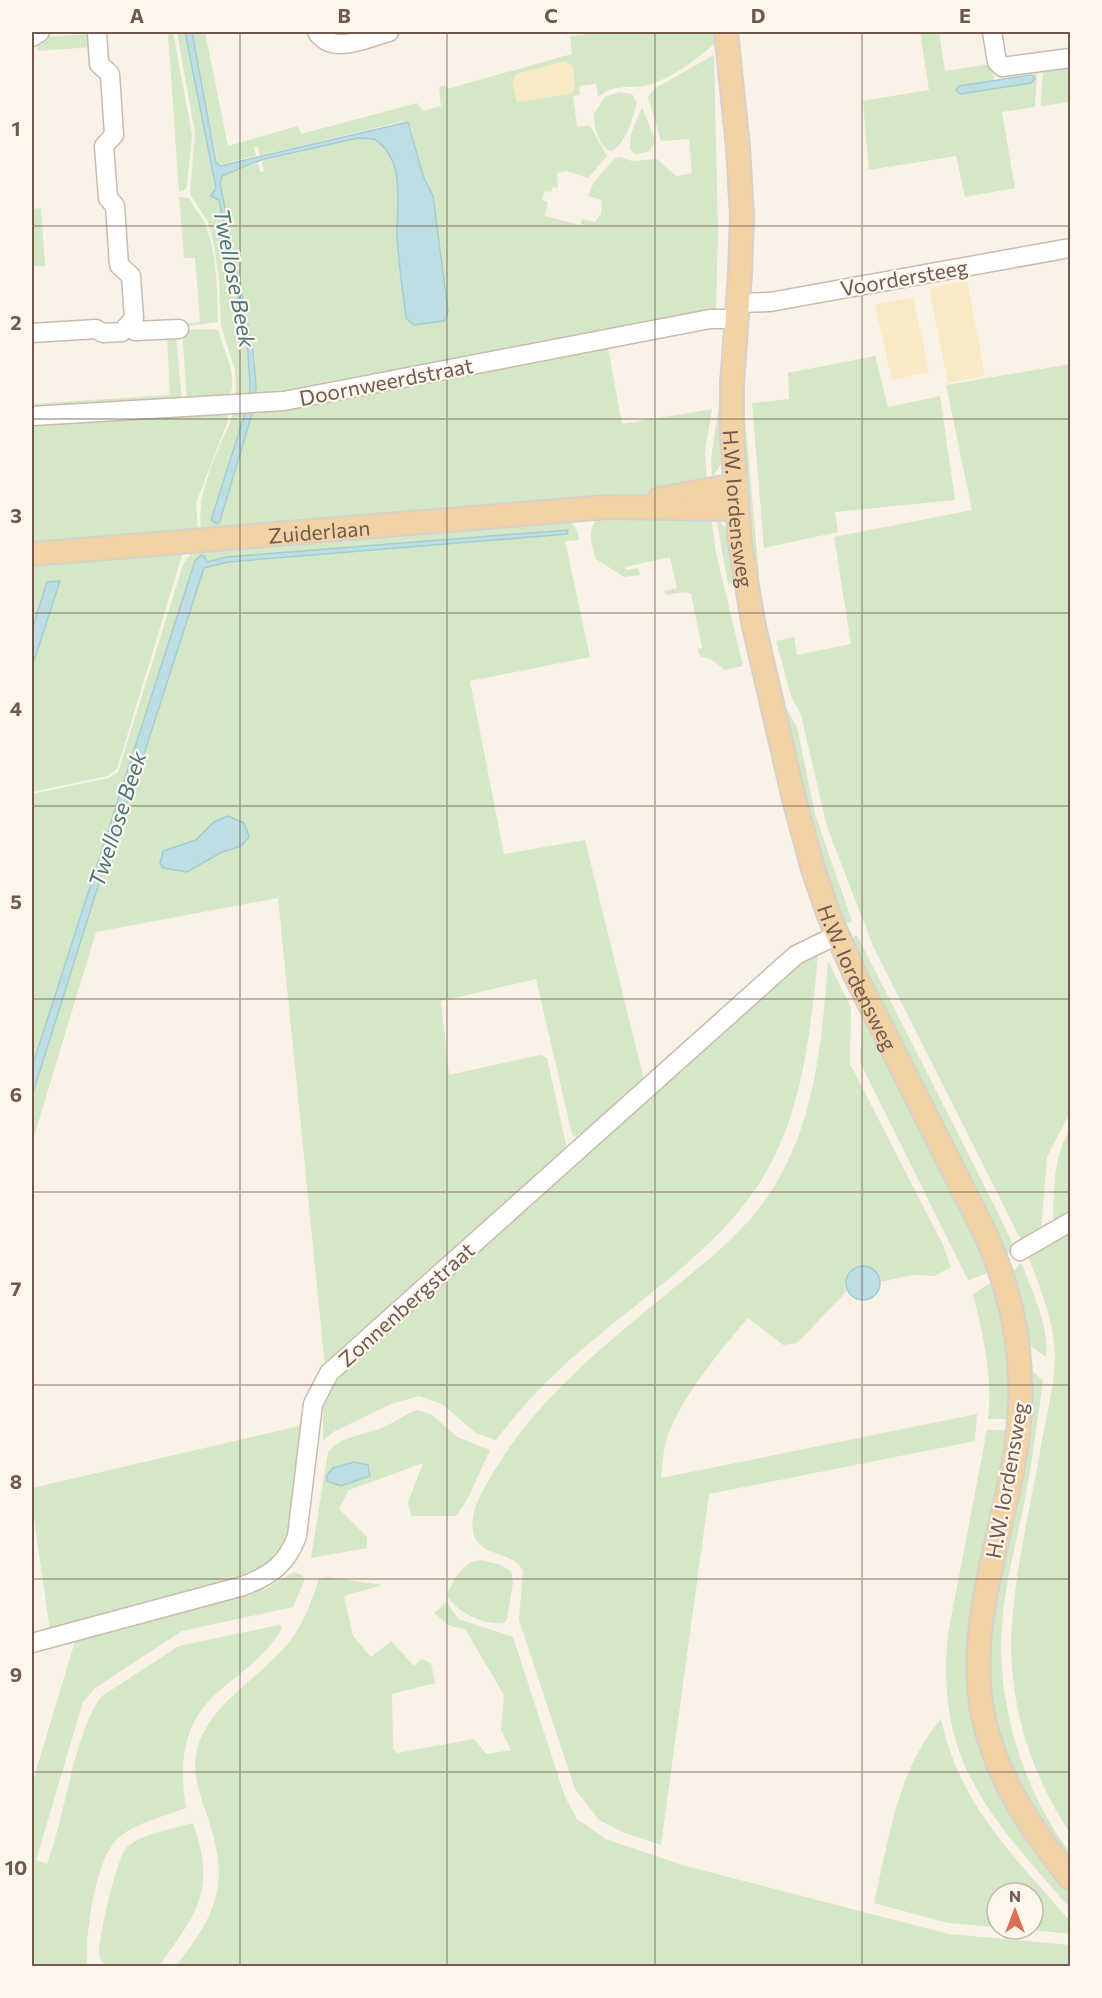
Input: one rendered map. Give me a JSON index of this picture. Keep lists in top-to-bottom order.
{
  "streets": {
    "main road": ["H.W. Iordensweg", "Zuiderlaan"],
    "street": ["Voordersteeg", "Doornweerdstraat", "Zonnenbergstraat"]
  },
  "crossings": [
    ["Voordersteeg", "Doornweerdstraat"],
    ["Voordersteeg", "H.W. Iordensweg"],
    ["Doornweerdstraat", "H.W. Iordensweg"],
    ["H.W. Iordensweg", "Zuiderlaan"],
    ["H.W. Iordensweg", "Zonnenbergstraat"]
  ],
  "water": ["Twellose Beek"],
  "north": "top",
  "grid": {
    "columns": [
      "A",
      "B",
      "C",
      "D",
      "E"
    ],
    "rows": [
      "1",
      "2",
      "3",
      "4",
      "5",
      "6",
      "7",
      "8",
      "9",
      "10"
    ]
  }
}
